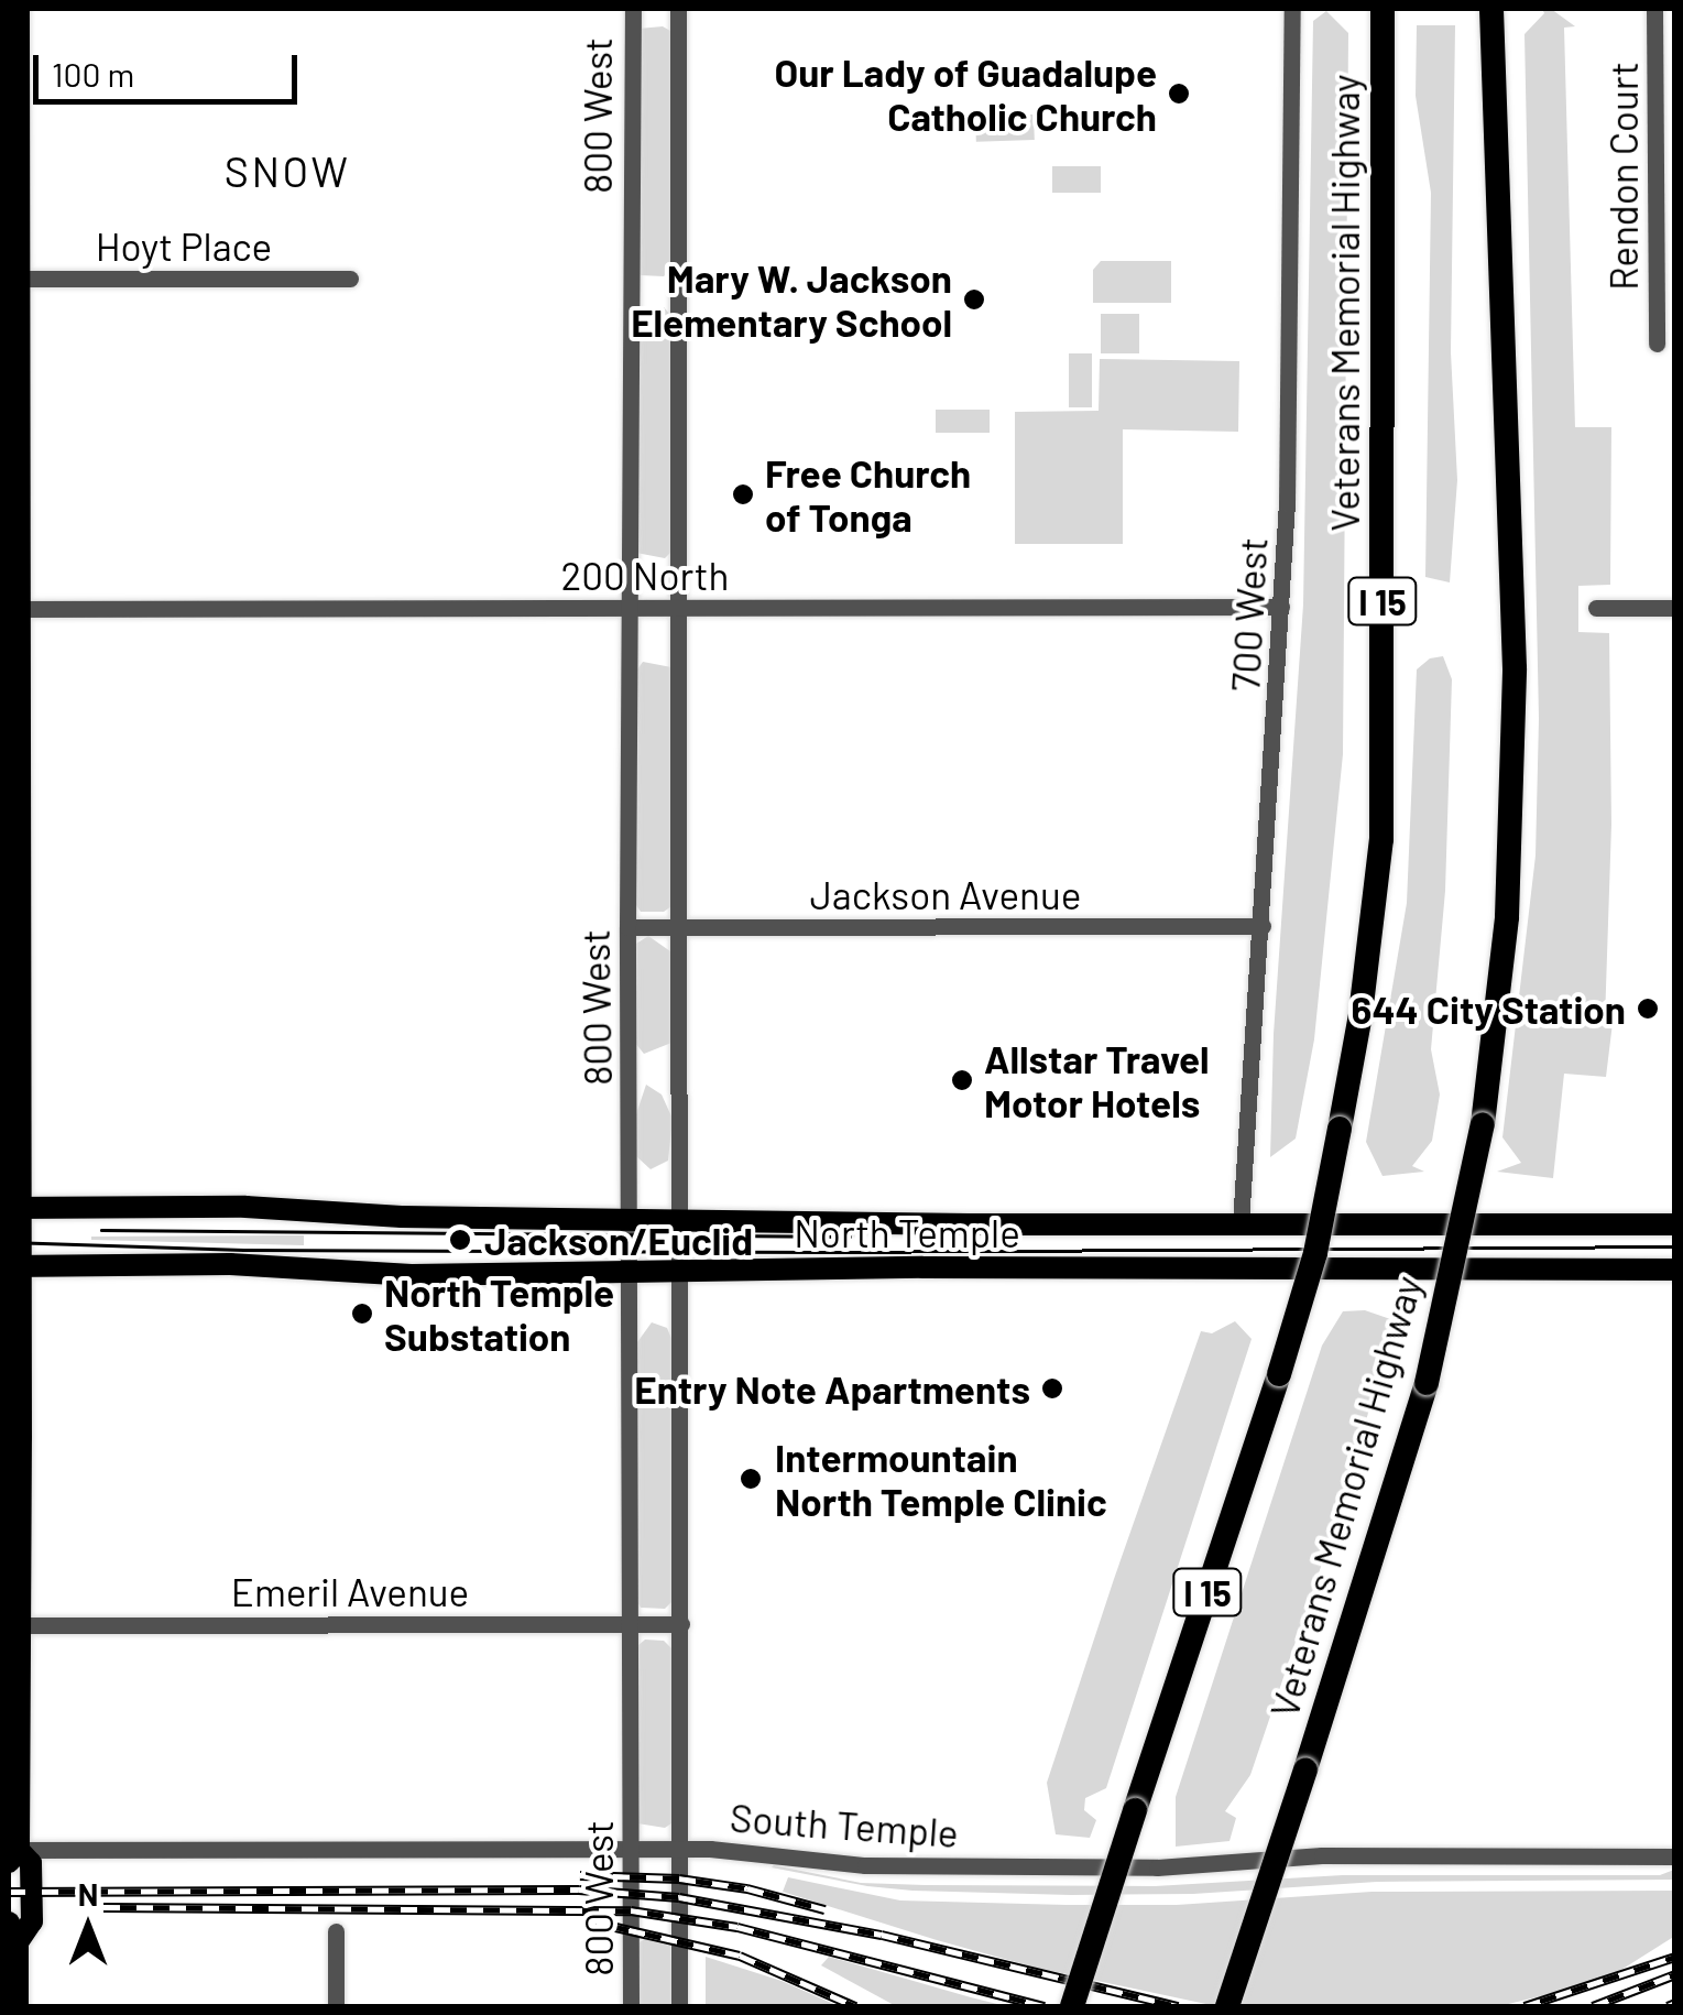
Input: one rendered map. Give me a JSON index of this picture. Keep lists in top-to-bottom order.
{
  "streets": {
    "highway": ["Veterans Memorial Highway", "I 15"],
    "main road": ["North Temple"],
    "street": [
      "800 West",
      "Rendon Court",
      "Hoyt Place",
      "200 North",
      "700 West",
      "Jackson Avenue",
      "Emeril Avenue",
      "South Temple"
    ]
  },
  "crossings": [
    ["800 West", "200 North"],
    ["800 West", "Jackson Avenue"],
    ["800 West", "North Temple"],
    ["800 West", "Emeril Avenue"],
    ["800 West", "South Temple"],
    ["200 North", "700 West"],
    ["700 West", "Jackson Avenue"],
    ["700 West", "North Temple"]
  ],
  "districts": ["SNOW"],
  "places": [
    "Our Lady of Guadalupe Catholic Church",
    "Mary W. Jackson Elementary School",
    "Free Church of Tonga",
    "644 City Station",
    "Allstar Travel Motor Hotels",
    "Jackson/Euclid",
    "North Temple Substation",
    "Entry Note Apartments",
    "Intermountain North Temple Clinic"
  ],
  "scale_bar": "100 m",
  "north": "top"
}
